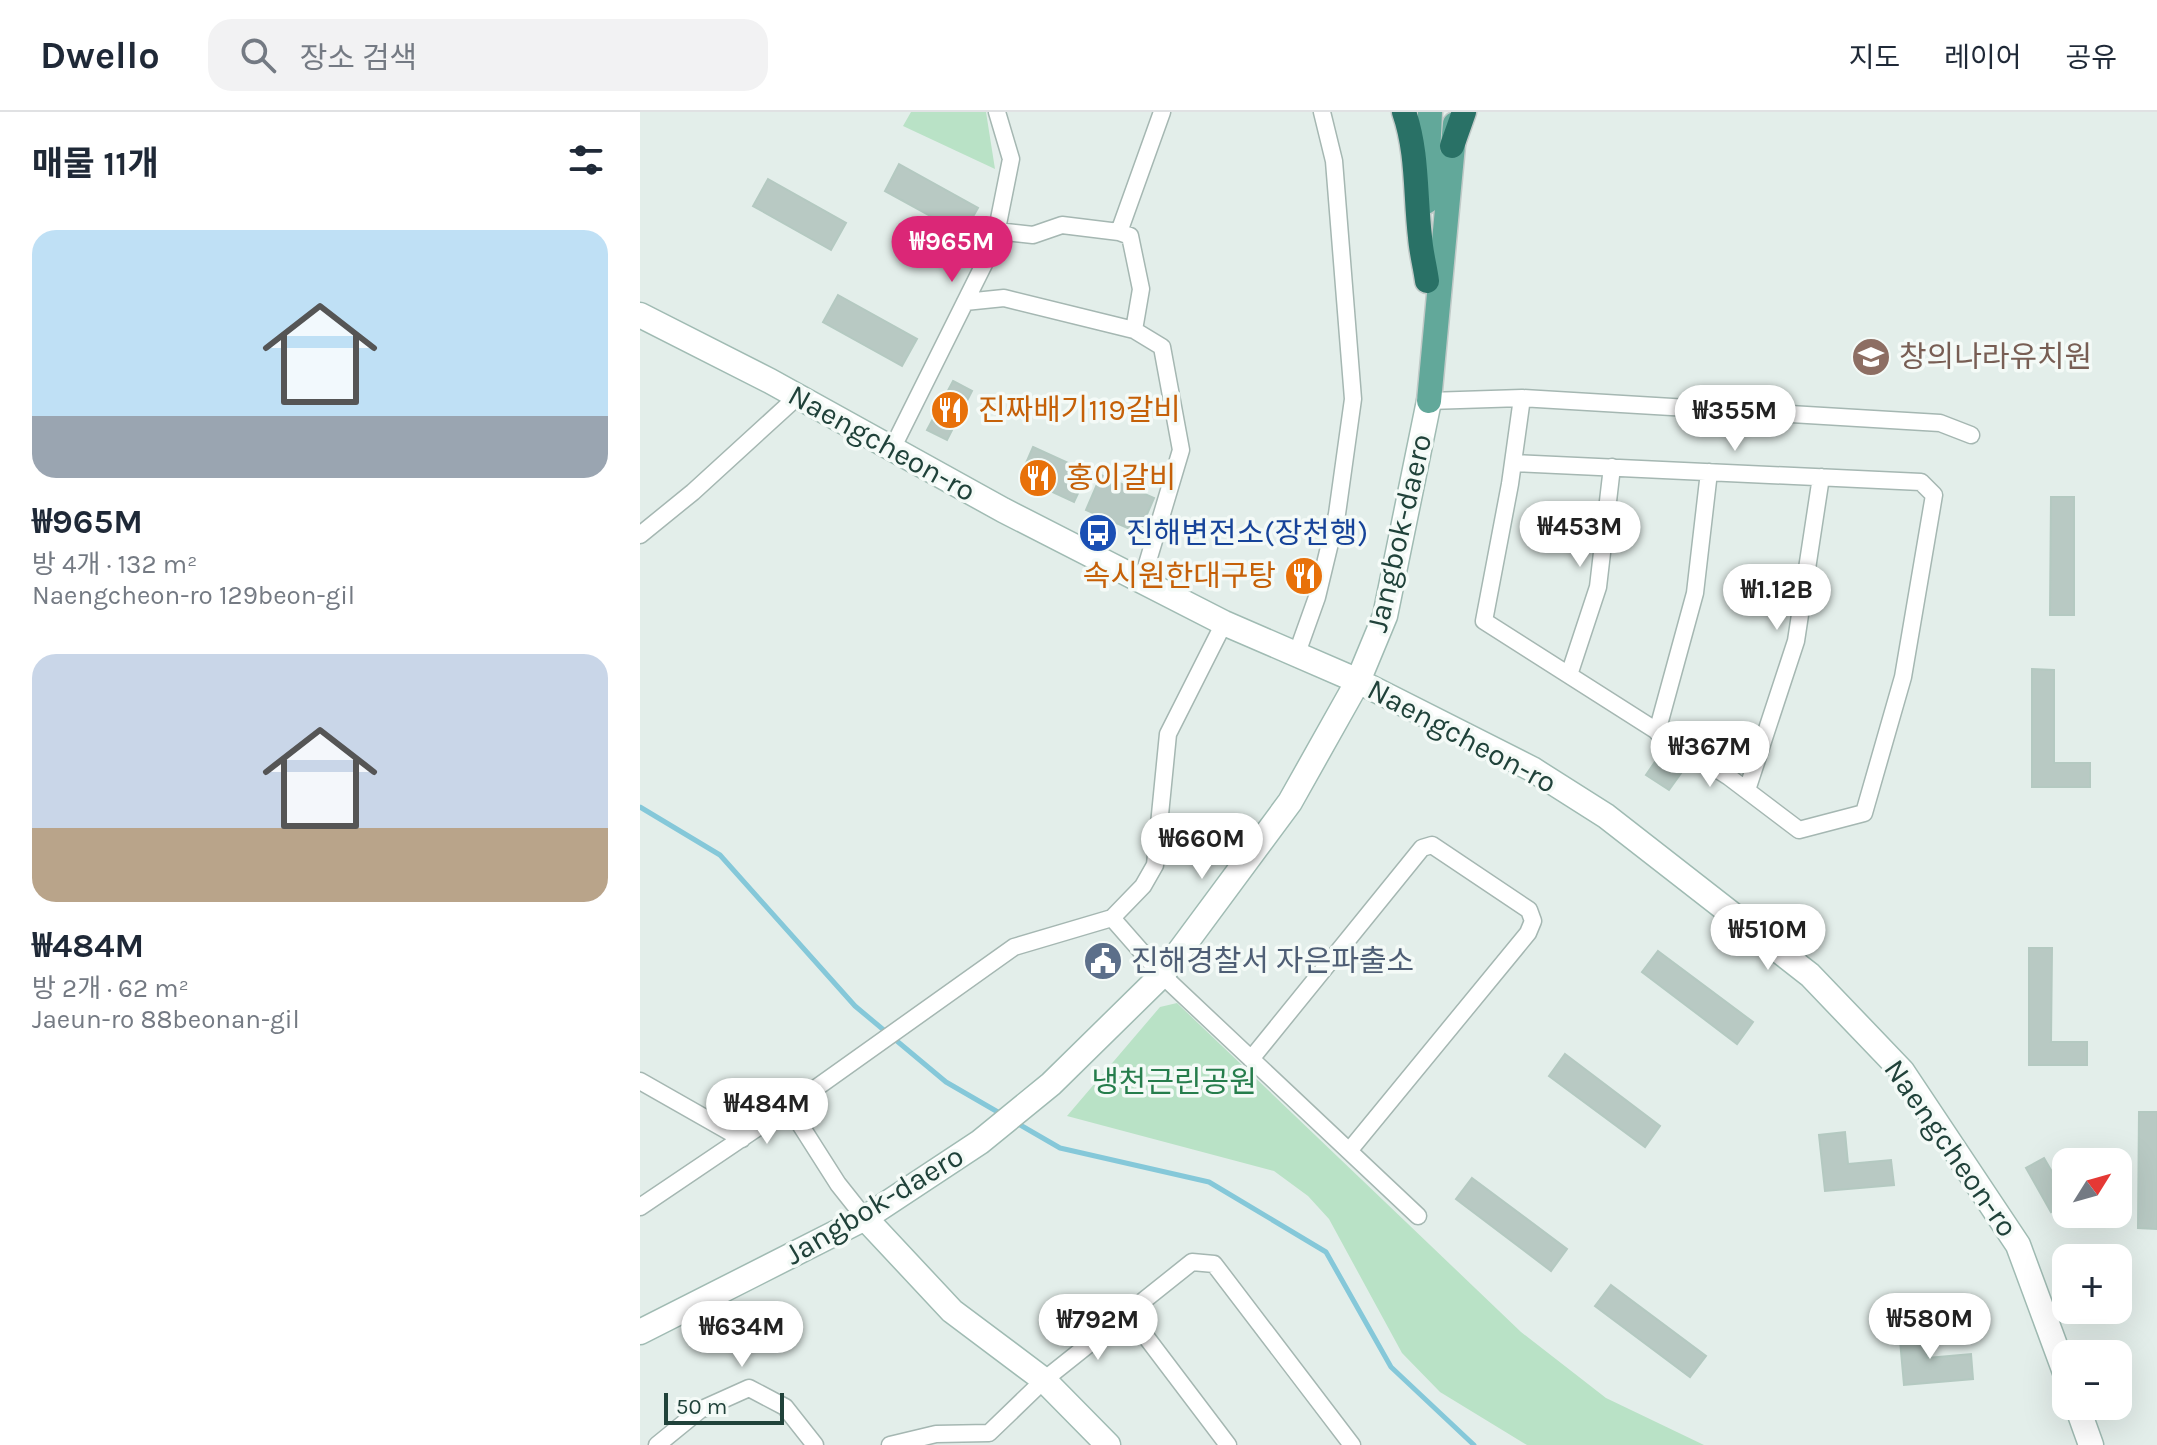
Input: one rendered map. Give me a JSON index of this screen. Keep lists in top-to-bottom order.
{
  "streets": {
    "main road": ["Naengcheon-ro", "Jangbok-daero"]
  },
  "crossings": [
    ["Naengcheon-ro", "Jangbok-daero"]
  ],
  "parks": ["냉천근린공원"],
  "places": {
    "school or university": ["창의나라유치원"],
    "restaurant": ["진짜배기119갈비", "홍이갈비", "속시원한대구탕"],
    "bus stop": ["진해변전소(장천행)"],
    "public building": ["진해경찰서 자은파출소"]
  },
  "scale_bar": "50 m",
  "north": "top right",
  "page": {
    "header": "Dwello",
    "search": "장소 검색",
    "nav": ["지도", "레이어", "공유"],
    "heading": "매물 11개",
    "list": [
      {
        "name": "₩965M",
        "note": "방 4개 · 132 m² · Naengcheon-ro 129beon-gil"
      },
      {
        "name": "₩484M",
        "note": "방 2개 · 62 m² · Jaeun-ro 88beonan-gil"
      }
    ],
    "price": [
      "₩965M",
      "₩355M",
      "₩453M",
      "₩1.12B",
      "₩367M",
      "₩660M",
      "₩510M",
      "₩484M",
      "₩580M",
      "₩792M",
      "₩634M"
    ],
    "map_buttons": ["+", "−"],
    "scale": "50 m"
  }
}
